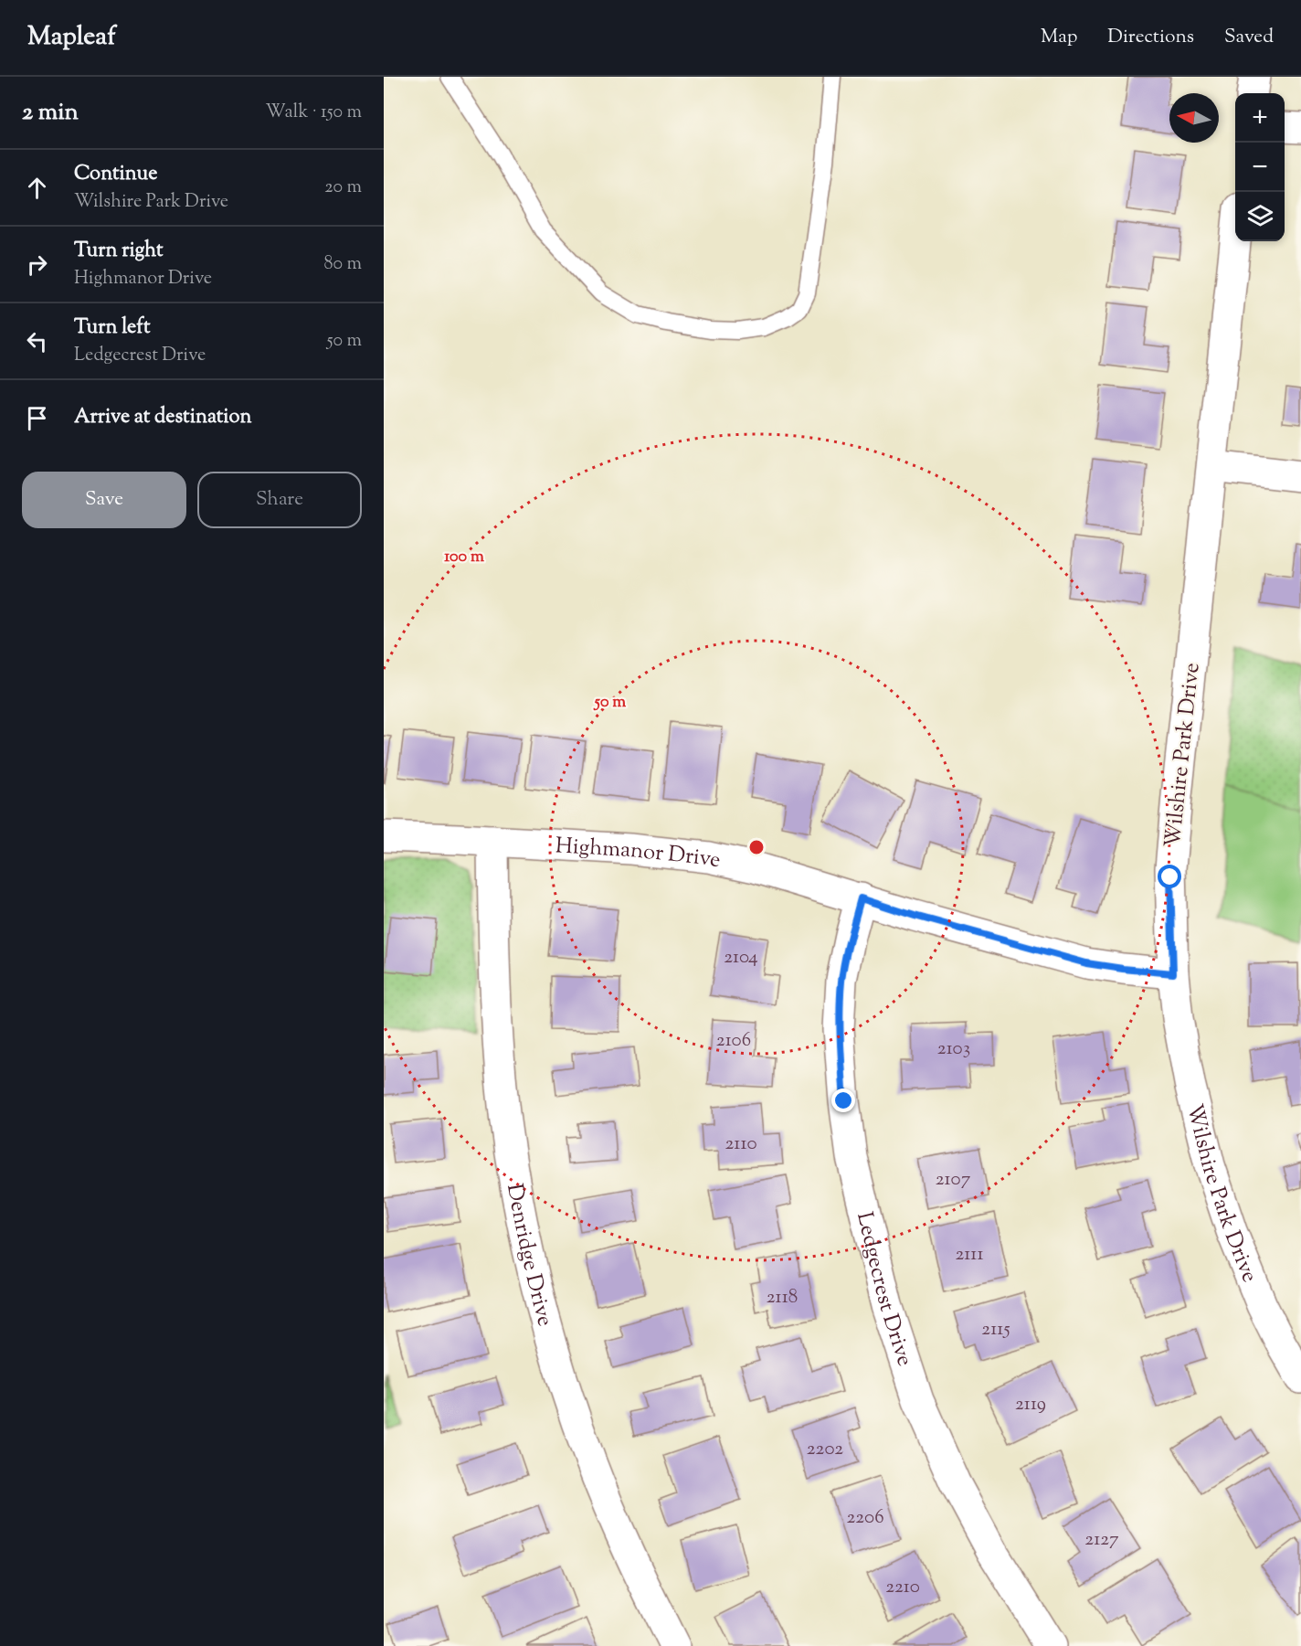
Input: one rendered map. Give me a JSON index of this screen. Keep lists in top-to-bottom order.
{
  "streets": {
    "street": [
      "Wilshire Park Drive",
      "Highmanor Drive",
      "Denridge Drive",
      "Ledgecrest Drive"
    ]
  },
  "crossings": [
    ["Wilshire Park Drive", "Highmanor Drive"],
    ["Highmanor Drive", "Denridge Drive"],
    ["Highmanor Drive", "Ledgecrest Drive"]
  ],
  "house_numbers": [
    "2104",
    "2106",
    "2103",
    "2110",
    "2107",
    "2111",
    "2118",
    "2115",
    "2119",
    "2202",
    "2206",
    "2127",
    "2210"
  ],
  "north": "left",
  "page": {
    "header": "Mapleaf",
    "nav": ["Map", "Directions", "Saved"],
    "heading": ["2 min", "Walk · 150 m"],
    "map_buttons": ["+", "−"],
    "list": [
      ["Continue", "Wilshire Park Drive", "20 m"],
      ["Turn right", "Highmanor Drive", "80 m"],
      ["Turn left", "Ledgecrest Drive", "50 m"],
      "Arrive at destination"
    ],
    "buttons": ["Save", "Share"]
  },
  "rings": ["100 m", "50 m"]
}
